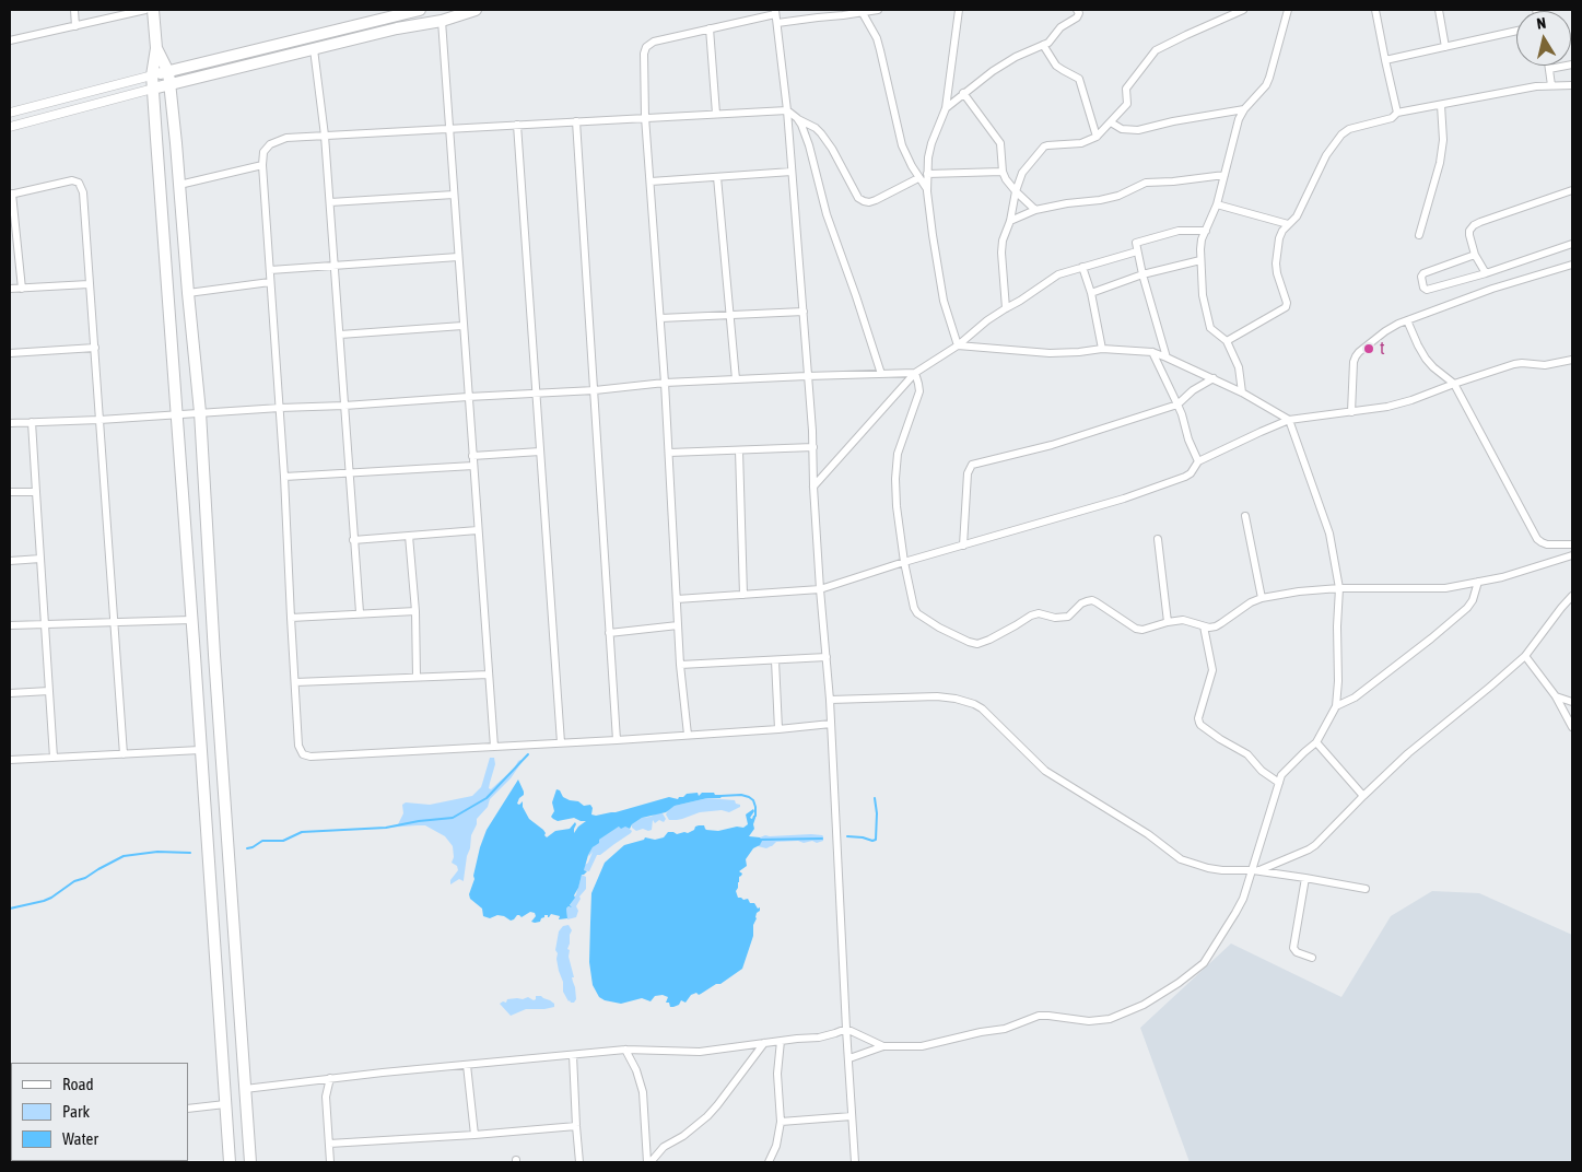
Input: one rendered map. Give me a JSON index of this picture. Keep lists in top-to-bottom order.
{
  "places": ["t"],
  "legend": ["Road", "Park", "Water"],
  "north": "top"
}
